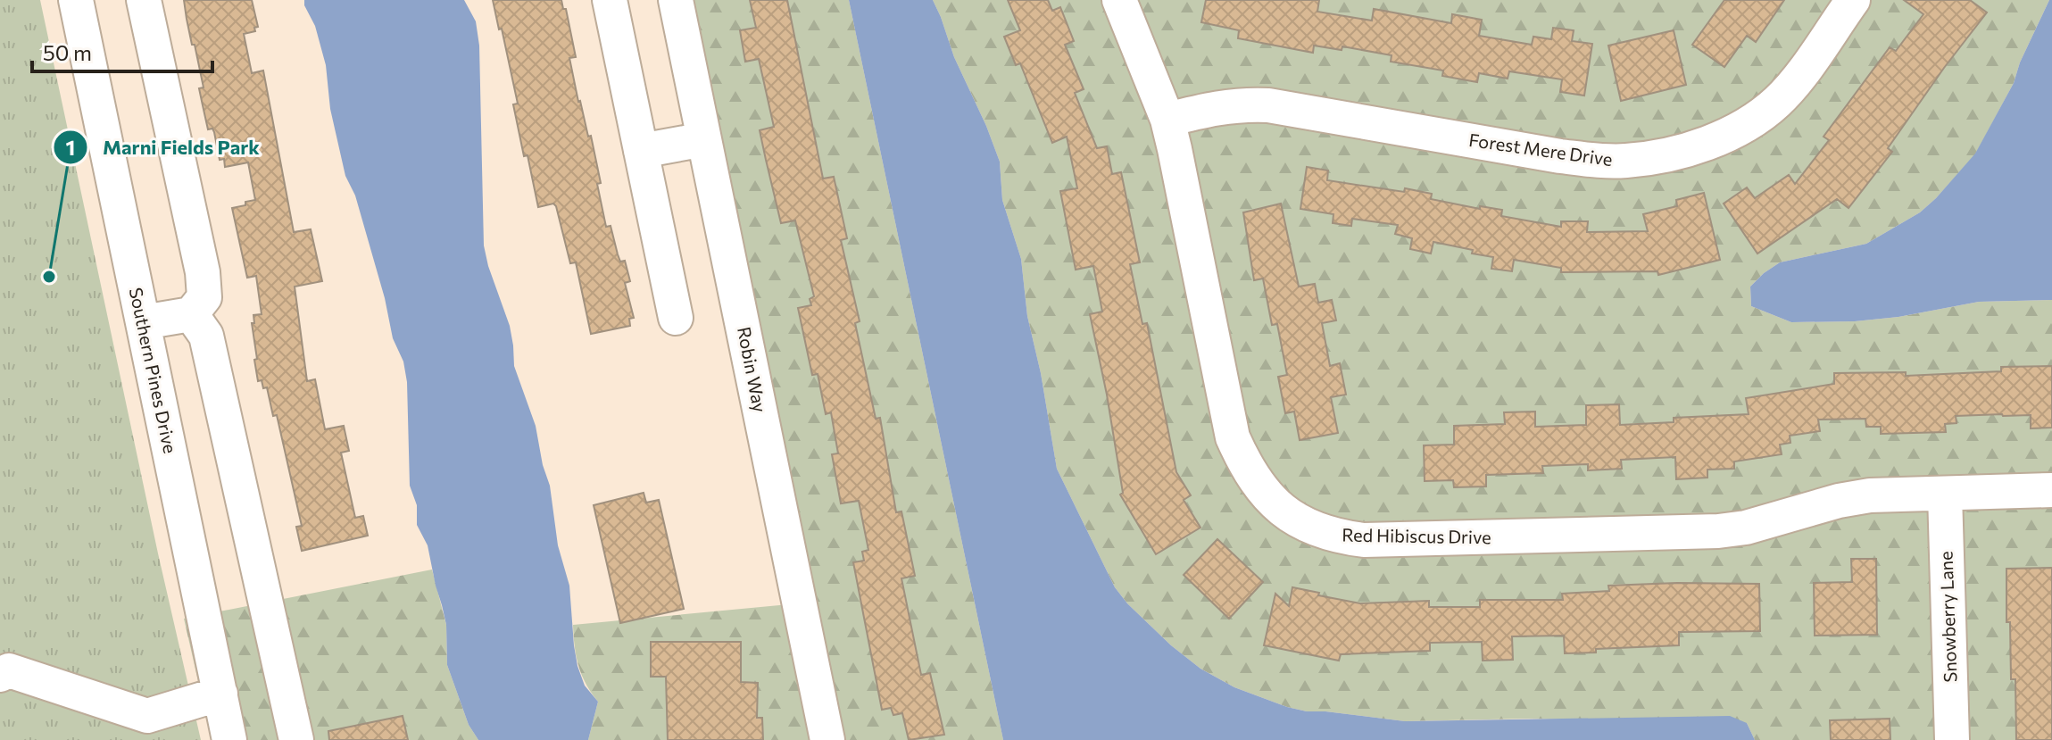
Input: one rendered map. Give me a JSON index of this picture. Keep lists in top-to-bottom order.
{
  "streets": {
    "street": [
      "Forest Mere Drive",
      "Robin Way",
      "Southern Pines Drive",
      "Red Hibiscus Drive",
      "Snowberry Lane"
    ]
  },
  "crossings": [
    ["Forest Mere Drive", "Red Hibiscus Drive"],
    ["Red Hibiscus Drive", "Snowberry Lane"]
  ],
  "places": ["Marni Fields Park"],
  "scale_bar": "50 m"
}
